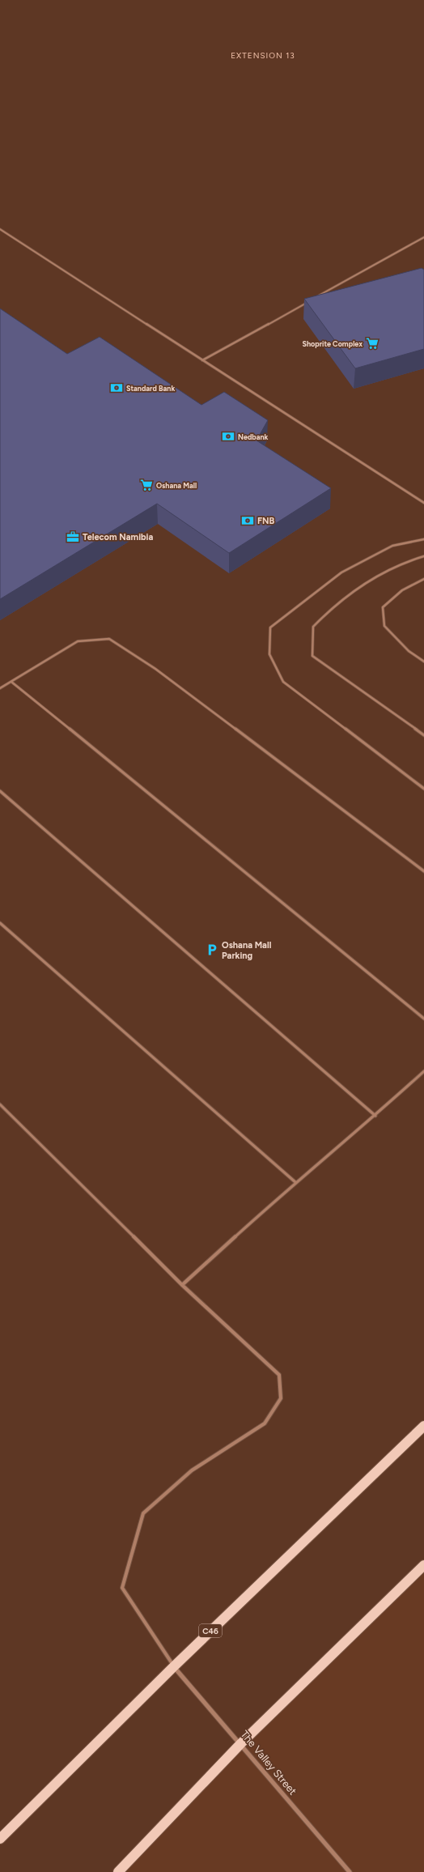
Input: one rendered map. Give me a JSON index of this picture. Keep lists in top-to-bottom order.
{
  "streets": {
    "main road": ["C46"],
    "street": ["The Valley Street"]
  },
  "crossings": [
    ["C46", "The Valley Street"]
  ],
  "districts": ["EXTENSION 13"],
  "places": {
    "supermarket": ["Shoprite Complex", "Oshana Mall"],
    "bank": ["Standard Bank", "Nedbank", "FNB"],
    "office": ["Telecom Namibia"],
    "parking": ["Oshana Mall Parking"]
  }
}
